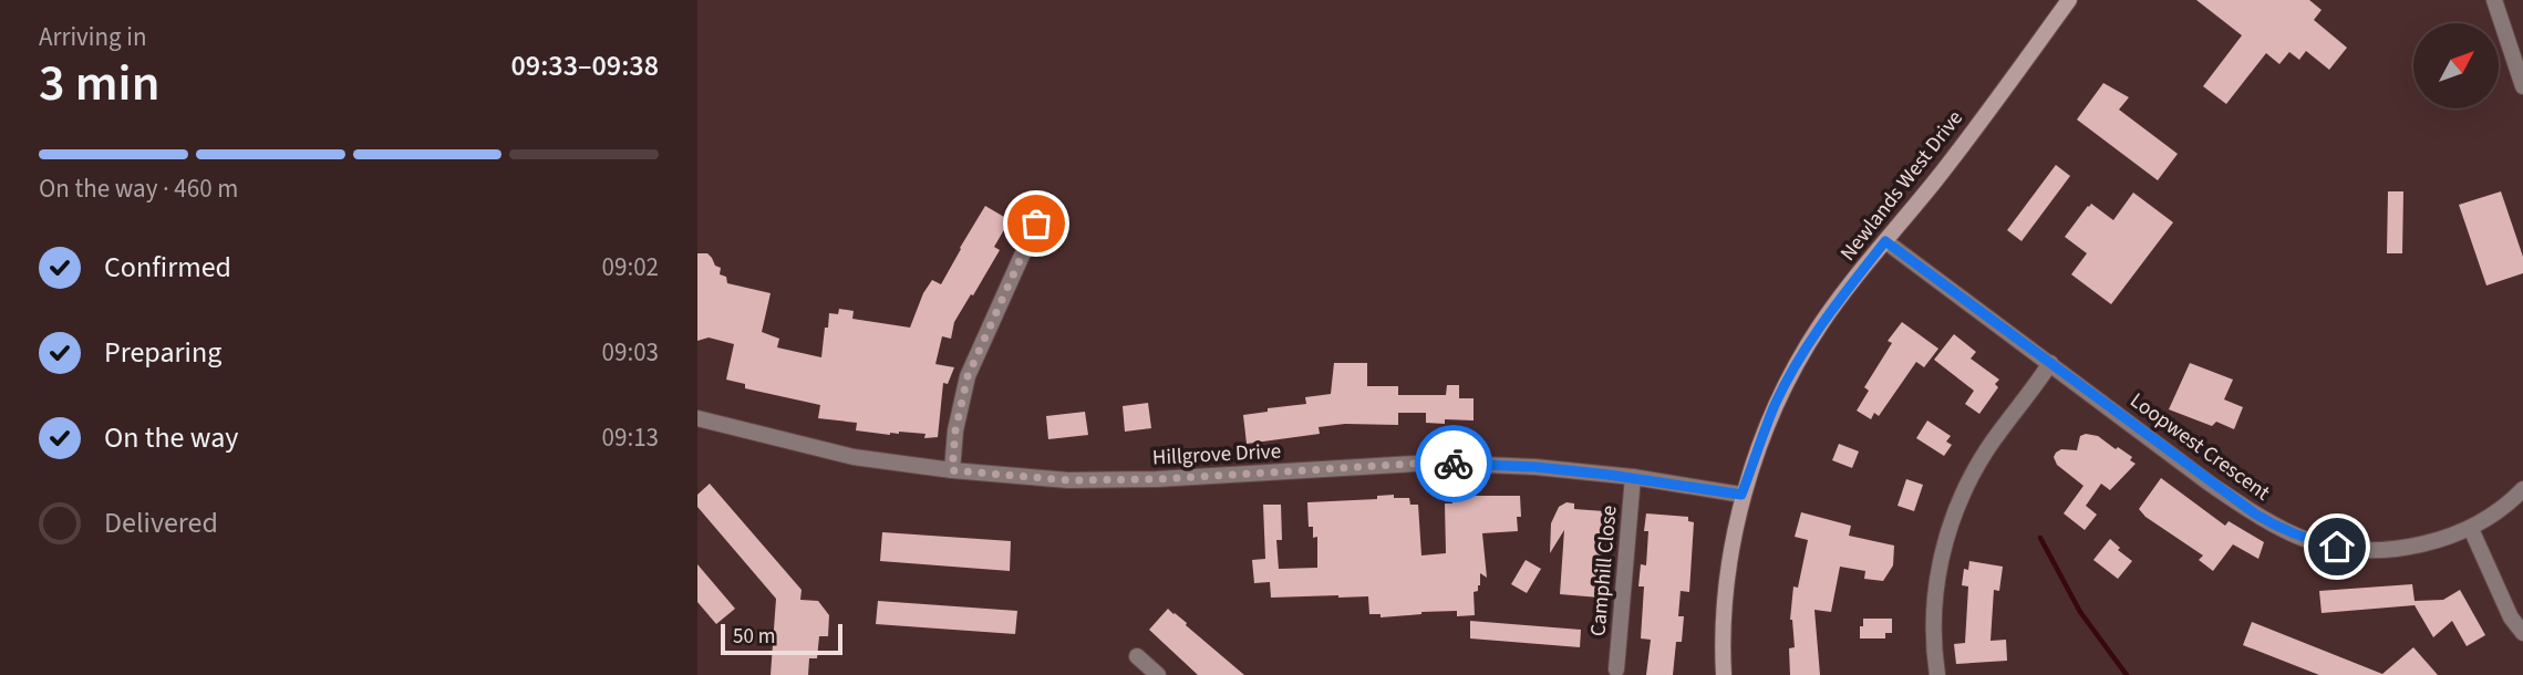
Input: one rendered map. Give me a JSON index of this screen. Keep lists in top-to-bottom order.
{
  "streets": {
    "street": [
      "Newlands West Drive",
      "Loopwest Crescent",
      "Hillgrove Drive",
      "Camphill Close"
    ]
  },
  "crossings": [
    ["Newlands West Drive", "Loopwest Crescent"],
    ["Newlands West Drive", "Hillgrove Drive"],
    ["Hillgrove Drive", "Camphill Close"]
  ],
  "scale_bar": "50 m",
  "north": "top right",
  "page": {
    "heading": ["3 min", "Arriving in", "09:33–09:38"],
    "bar": "On the way · 460 m",
    "list": [
      ["Confirmed", "09:02"],
      ["Preparing", "09:03"],
      ["On the way", "09:13"],
      "Delivered"
    ],
    "scale": "50 m"
  }
}
